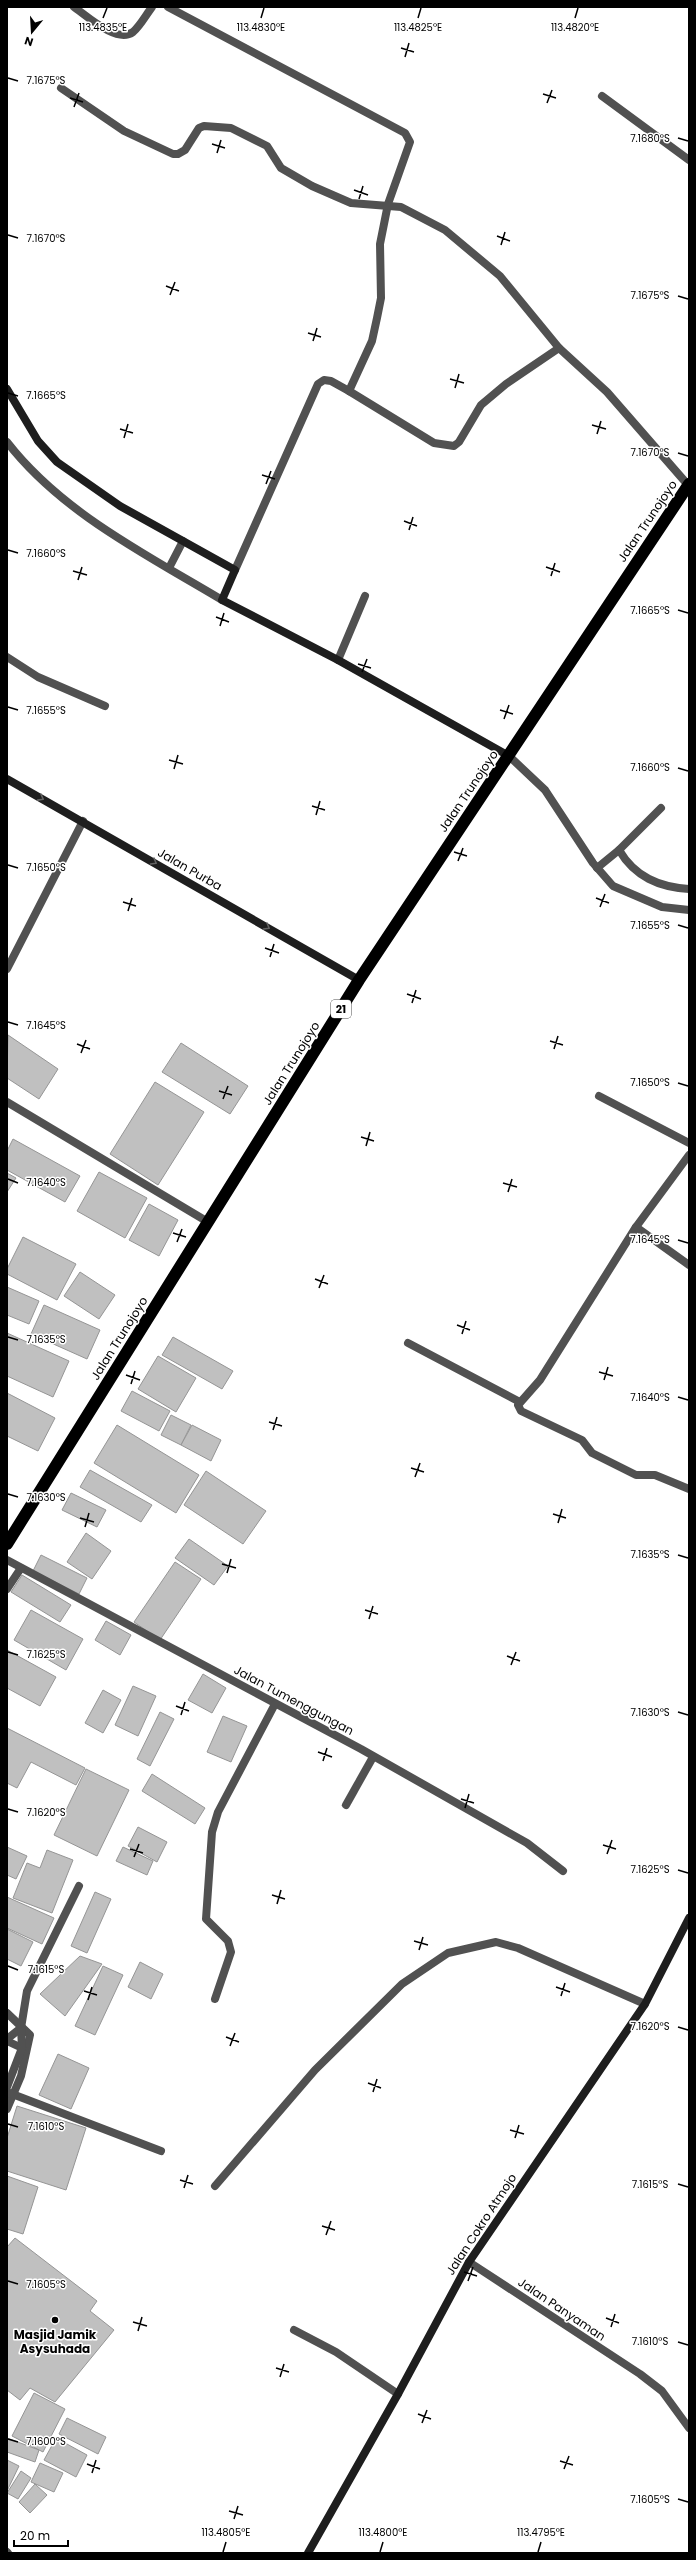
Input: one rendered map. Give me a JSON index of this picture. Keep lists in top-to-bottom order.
{
  "streets": {
    "highway": ["Jalan Trunojoyo", "21"],
    "street": [
      "Jalan Purba",
      "Jalan Tumenggungan",
      "Jalan Cokro Atmojo",
      "Jalan Panyaman"
    ]
  },
  "crossings": [
    ["Jalan Trunojoyo", "Jalan Purba"],
    ["Jalan Cokro Atmojo", "Jalan Panyaman"]
  ],
  "one_way": ["Jalan Purba"],
  "places": ["Masjid Jamik Asysuhada"],
  "scale_bar": "20 m",
  "north": "bottom",
  "coordinates": [
    "113.4835°E",
    "113.4830°E",
    "113.4825°E",
    "113.4820°E",
    "7.1675°S",
    "7.1680°S",
    "7.1670°S",
    "7.1665°S",
    "7.1660°S",
    "7.1655°S",
    "7.1650°S",
    "7.1645°S",
    "7.1640°S",
    "7.1635°S",
    "7.1630°S",
    "7.1625°S",
    "7.1620°S",
    "7.1615°S",
    "7.1610°S",
    "7.1605°S",
    "7.1600°S",
    "113.4805°E",
    "113.4800°E",
    "113.4795°E"
  ]
}
